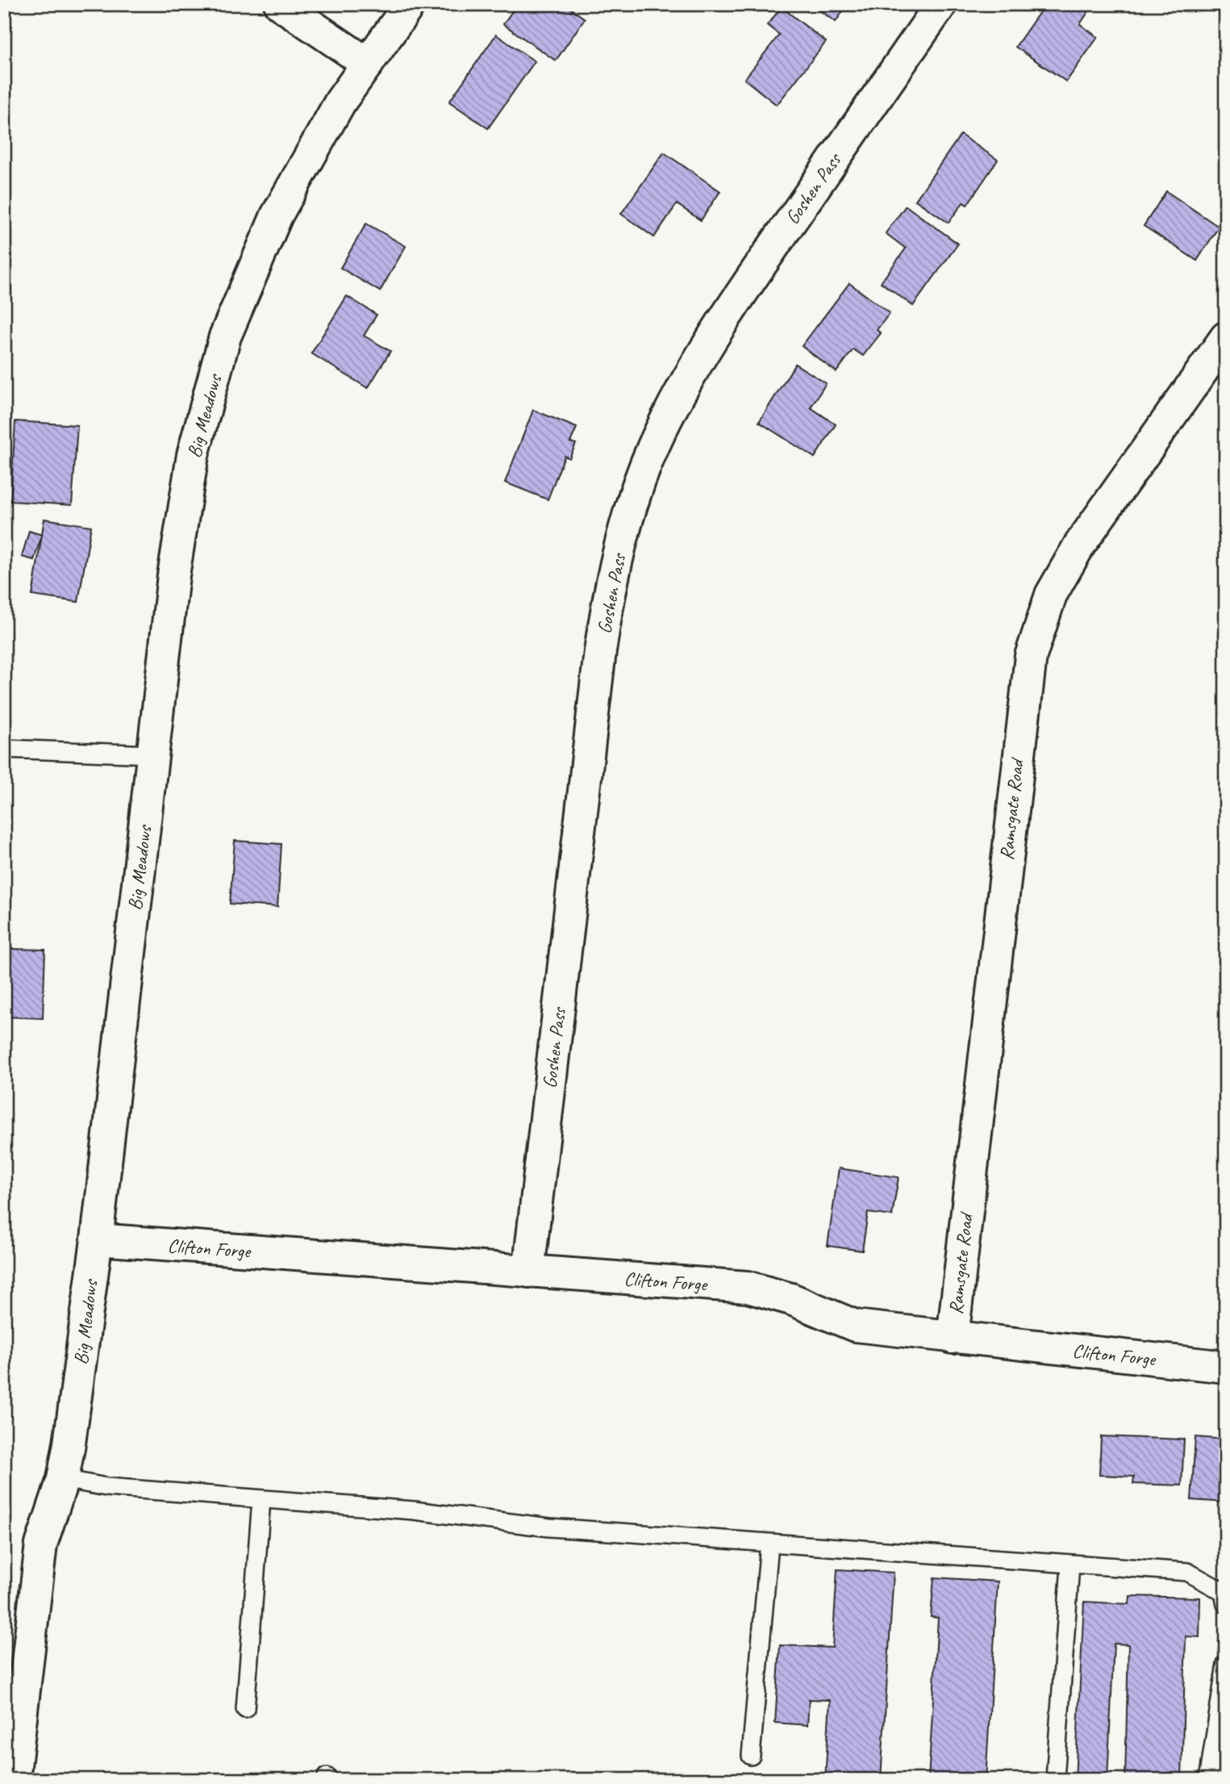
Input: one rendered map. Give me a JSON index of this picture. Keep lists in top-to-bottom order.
{
  "streets": {
    "street": [
      "Goshen Pass",
      "Big Meadows",
      "Ramsgate Road",
      "Clifton Forge"
    ]
  },
  "crossings": [
    ["Goshen Pass", "Clifton Forge"],
    ["Big Meadows", "Clifton Forge"],
    ["Ramsgate Road", "Clifton Forge"]
  ]
}
